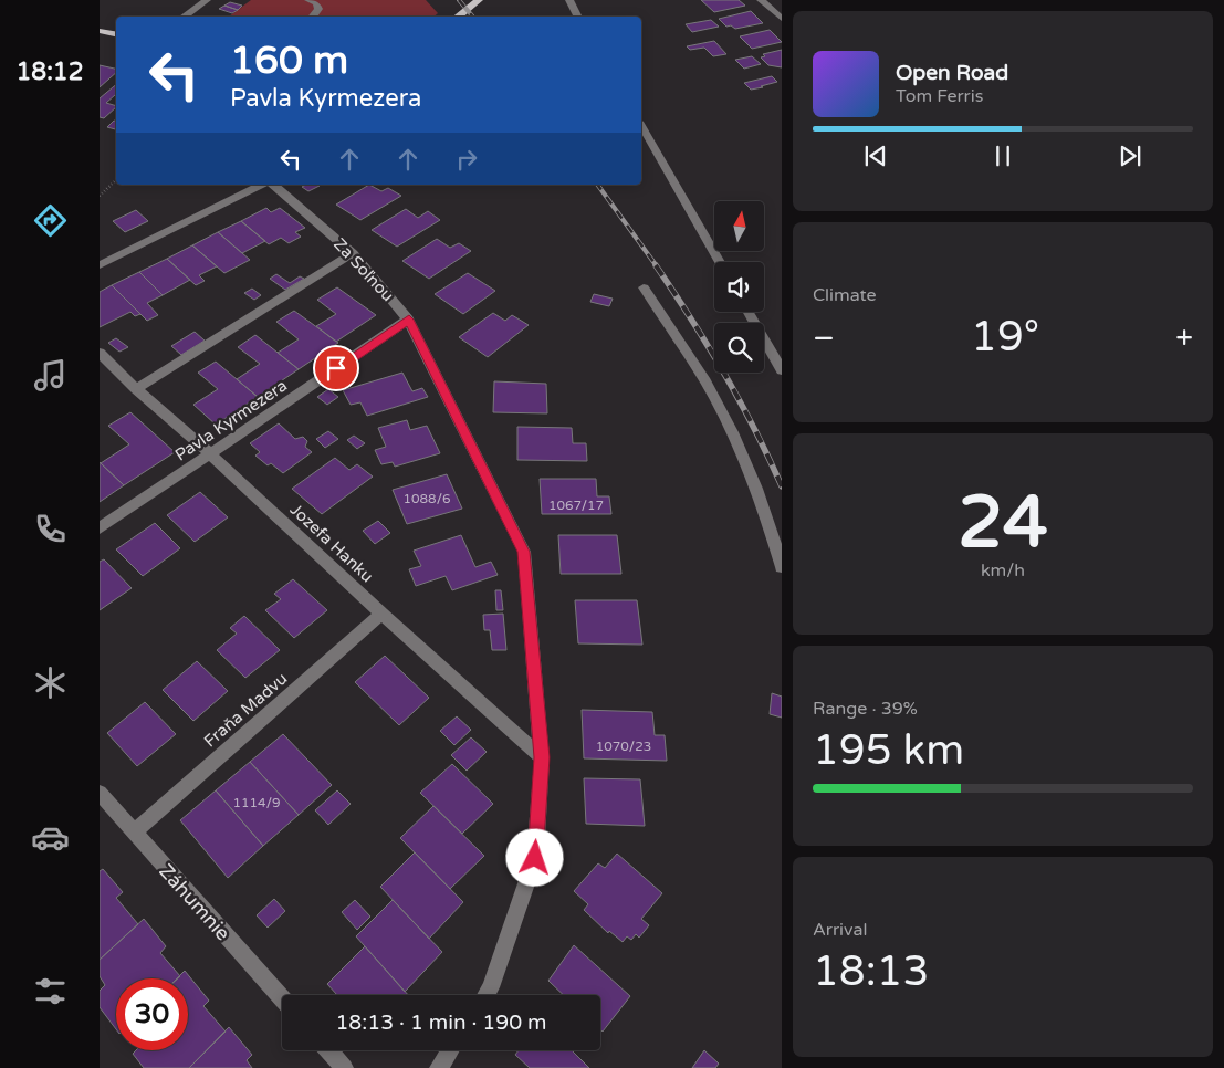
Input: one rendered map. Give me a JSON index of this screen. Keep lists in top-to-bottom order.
{
  "streets": {
    "street": [
      "Za Soľnou",
      "Pavla Kyrmezera",
      "Jozefa Hanku",
      "Fraňa Madvu",
      "Záhumnie"
    ]
  },
  "crossings": [
    ["Za Soľnou", "Pavla Kyrmezera"],
    ["Za Soľnou", "Jozefa Hanku"],
    ["Pavla Kyrmezera", "Jozefa Hanku"],
    ["Jozefa Hanku", "Fraňa Madvu"],
    ["Fraňa Madvu", "Záhumnie"]
  ],
  "house_numbers": [
    "1088/6",
    "1067/17",
    "1070/23",
    "1114/9"
  ],
  "north": "top",
  "page": {
    "tabs": "18:12",
    "turn": ["160 m", "Pavla Kyrmezera"],
    "song": ["Open Road", "Tom Ferris"],
    "tile": [
      "Climate",
      ["24", "km/h"],
      ["Range · 39%", "195 km"],
      ["Arrival", "18:13"]
    ],
    "heat": ["−", "19°", "+"],
    "limit": "30",
    "trip": "18:13 · 1 min · 190 m"
  }
}
